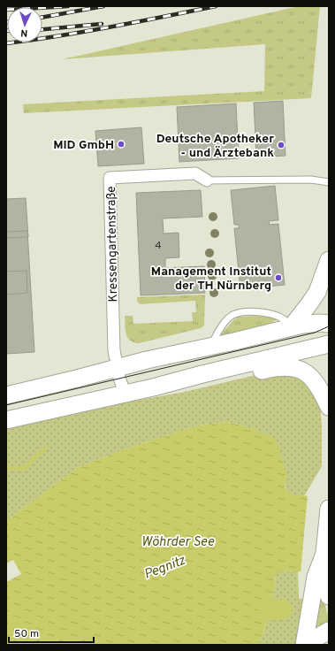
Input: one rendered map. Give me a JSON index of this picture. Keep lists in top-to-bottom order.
{
  "streets": {
    "street": ["Kressengartenstraße"]
  },
  "water": ["Wöhrder See", "Pegnitz"],
  "places": ["MID GmbH", "Deutsche Apotheker - und Ärztebank", "Management Institut der TH Nürnberg"],
  "house_numbers": ["4"],
  "scale_bar": "50 m",
  "north": "bottom"
}
